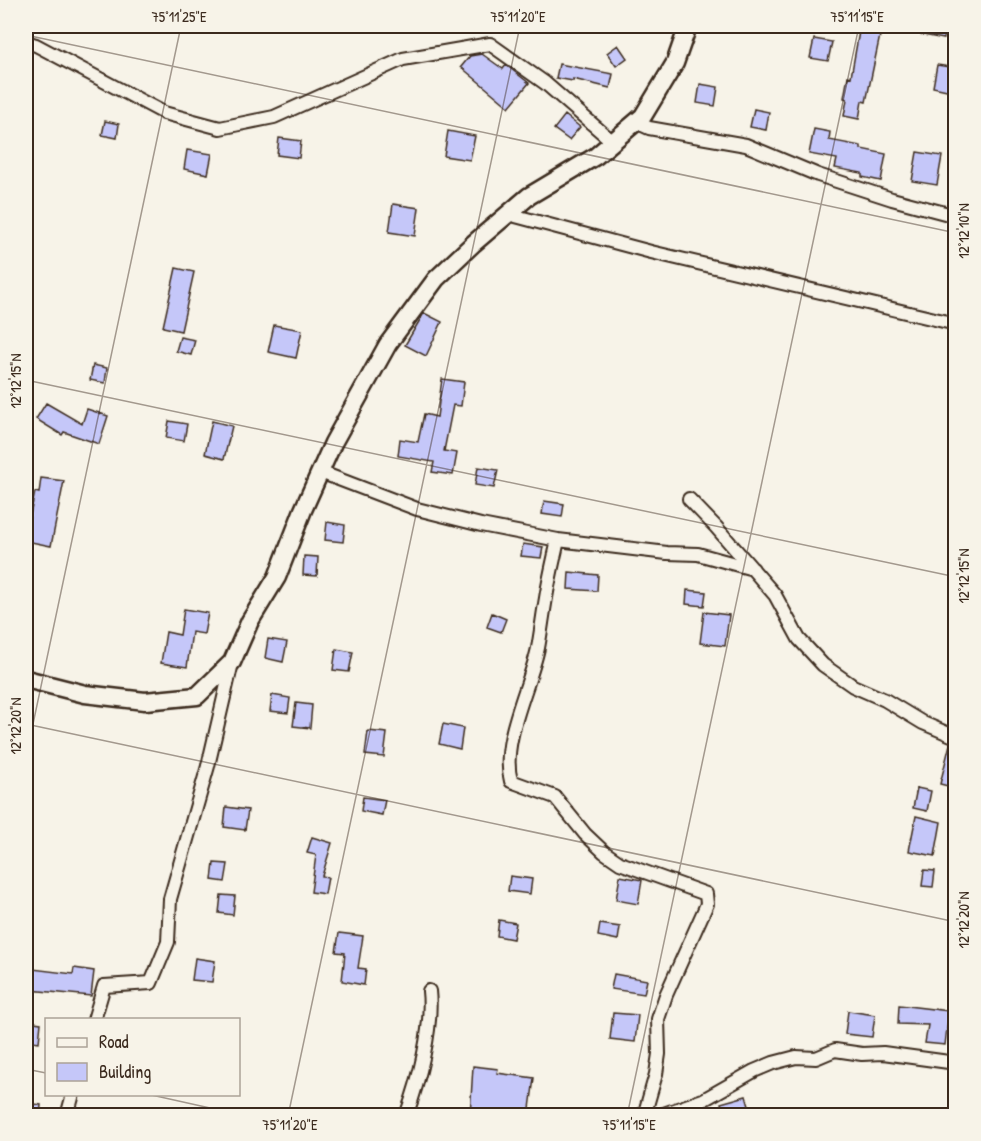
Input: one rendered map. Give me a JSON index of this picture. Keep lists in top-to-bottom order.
{
  "legend": ["Road", "Building"],
  "coordinates": [
    "75°11'25\"E",
    "75°11'20\"E",
    "75°11'15\"E",
    "12°12'10\"N",
    "12°12'15\"N",
    "12°12'20\"N"
  ]
}
